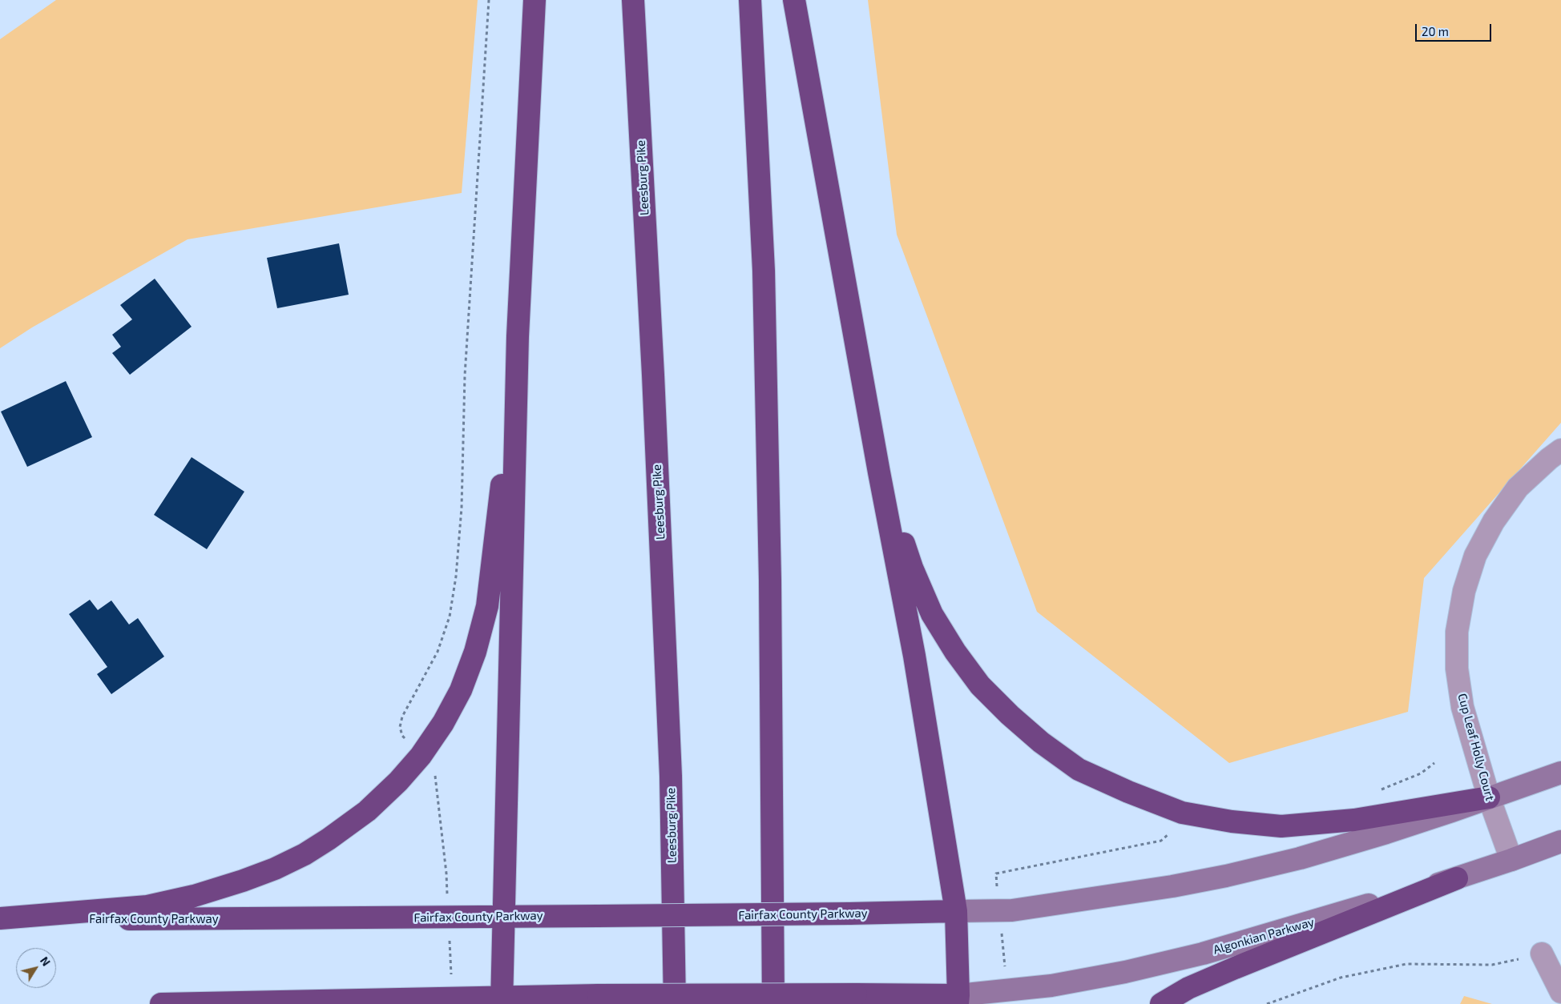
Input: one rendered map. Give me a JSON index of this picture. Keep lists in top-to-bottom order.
{
  "streets": {
    "highway": ["Leesburg Pike", "Fairfax County Parkway"],
    "main road": ["Algonkian Parkway"],
    "street": ["Cup Leaf Holly Court"]
  },
  "crossings": [
    ["Cup Leaf Holly Court", "Algonkian Parkway"]
  ],
  "scale_bar": "20 m",
  "north": "top right"
}
